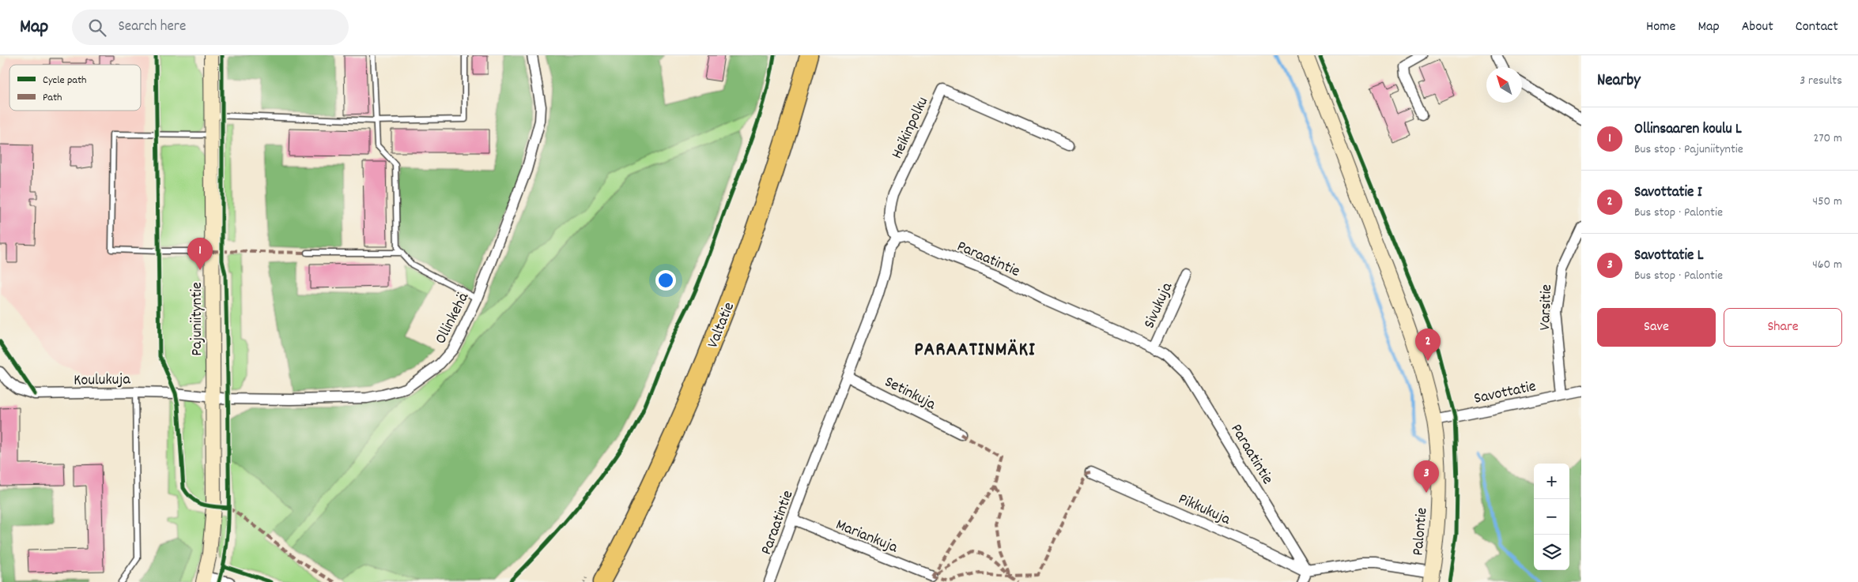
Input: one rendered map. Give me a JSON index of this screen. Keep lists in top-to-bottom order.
{
  "streets": {
    "highway": ["Valtatie"],
    "street": [
      "Heikinpolku",
      "Paraatintie",
      "Sivukuja",
      "Varsitie",
      "Ollinkehä",
      "Pajuniityntie",
      "Koulukuja",
      "Savottatie",
      "Setinkuja",
      "Pikkukuja",
      "Palontie",
      "Mariankuja"
    ]
  },
  "crossings": [
    ["Heikinpolku", "Paraatintie"],
    ["Paraatintie", "Sivukuja"],
    ["Paraatintie", "Setinkuja"],
    ["Paraatintie", "Pikkukuja"],
    ["Paraatintie", "Mariankuja"],
    ["Varsitie", "Savottatie"],
    ["Ollinkehä", "Pajuniityntie"],
    ["Ollinkehä", "Koulukuja"],
    ["Pajuniityntie", "Koulukuja"],
    ["Savottatie", "Palontie"]
  ],
  "districts": ["PARAATINMÄKI"],
  "legend": ["Cycle path", "Path"],
  "north": "top left",
  "page": {
    "header": "Map",
    "search": "Search here",
    "nav": [
      "Home",
      "Map",
      "About",
      "Contact"
    ],
    "heading": ["Nearby", "3 results"],
    "list": [
      {
        "mark": "1",
        "name": "Ollinsaaren koulu L",
        "note": "Bus stop · Pajuniityntie",
        "value": "270 m"
      },
      {
        "mark": "2",
        "name": "Savottatie I",
        "note": "Bus stop · Palontie",
        "value": "450 m"
      },
      {
        "mark": "3",
        "name": "Savottatie L",
        "note": "Bus stop · Palontie",
        "value": "460 m"
      }
    ],
    "pins": ["1", "2", "3"],
    "buttons": ["Save", "Share"],
    "map_buttons": ["+", "−"]
  }
}
